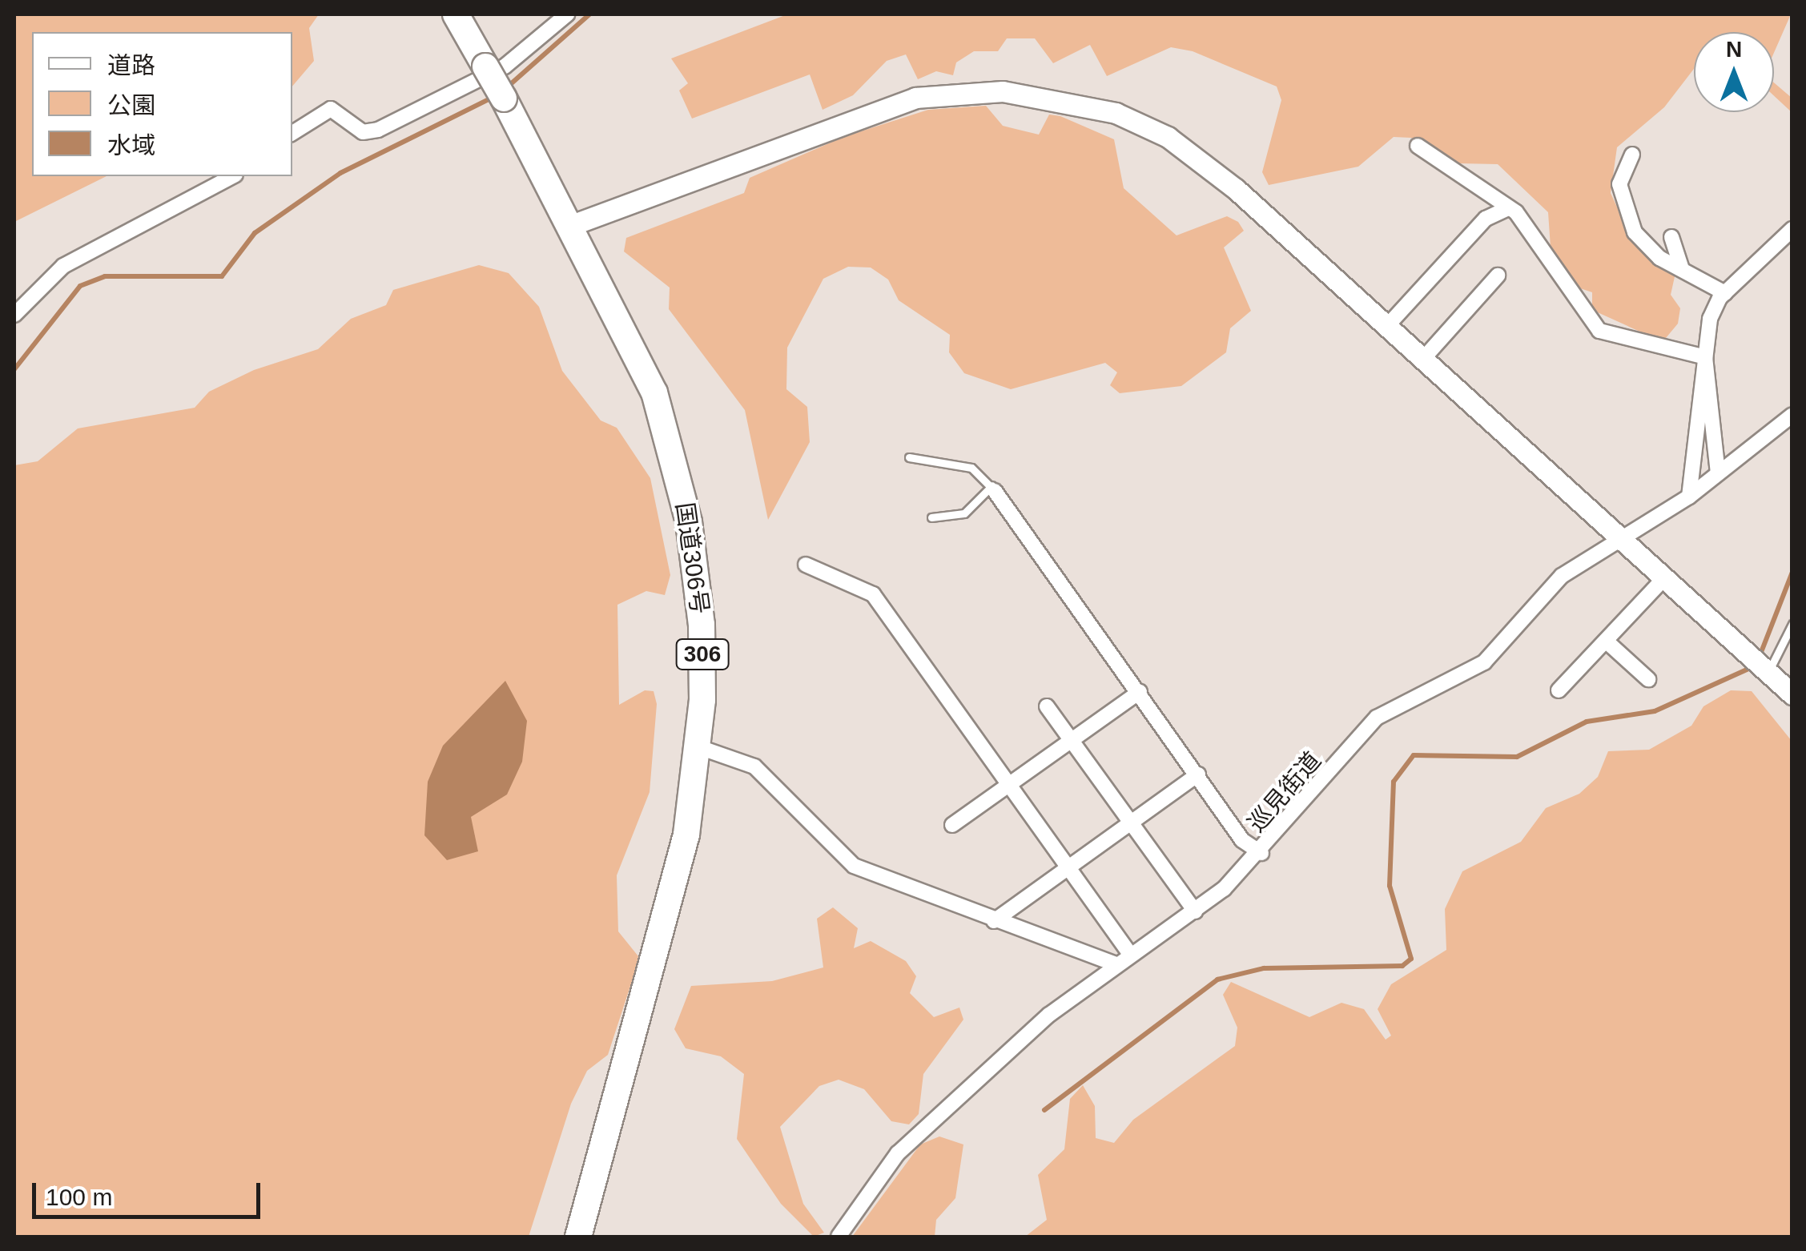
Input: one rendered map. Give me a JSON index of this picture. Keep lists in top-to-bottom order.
{
  "streets": {
    "highway": ["国道306号", "306"],
    "street": ["巡見街道"]
  },
  "legend": ["道路", "公園", "水域"],
  "scale_bar": "100 m",
  "north": "top"
}
